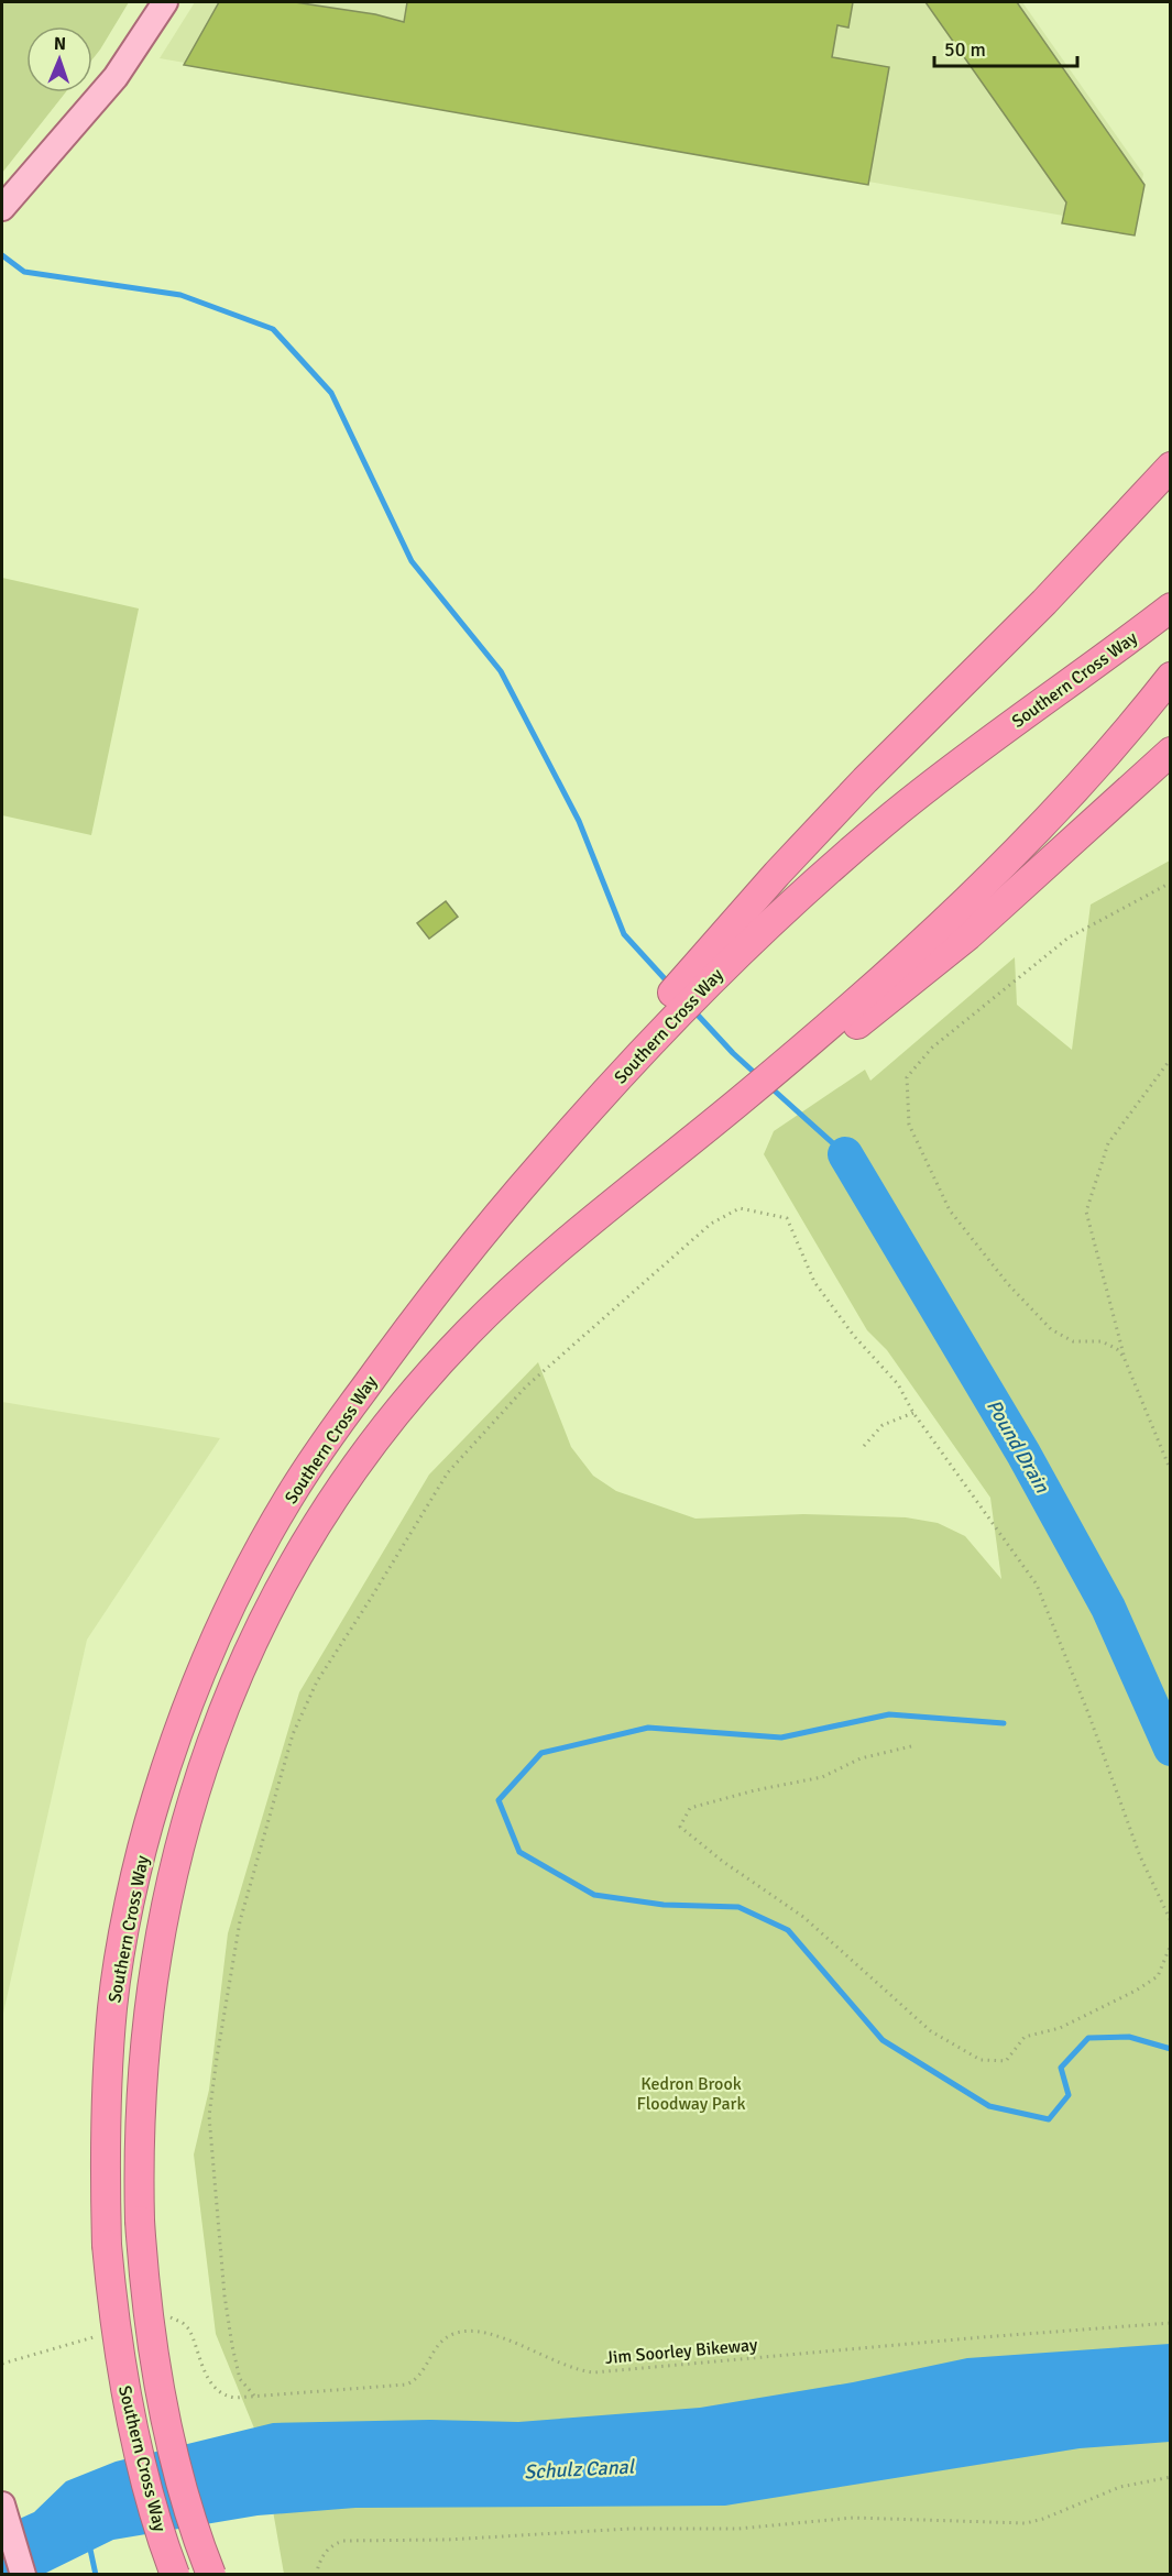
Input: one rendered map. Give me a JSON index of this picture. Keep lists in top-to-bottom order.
{
  "streets": {
    "highway": ["Southern Cross Way"],
    "path": ["Jim Soorley Bikeway"]
  },
  "water": ["Pound Drain", "Schulz Canal"],
  "parks": ["Kedron Brook Floodway Park"],
  "scale_bar": "50 m",
  "north": "top"
}
